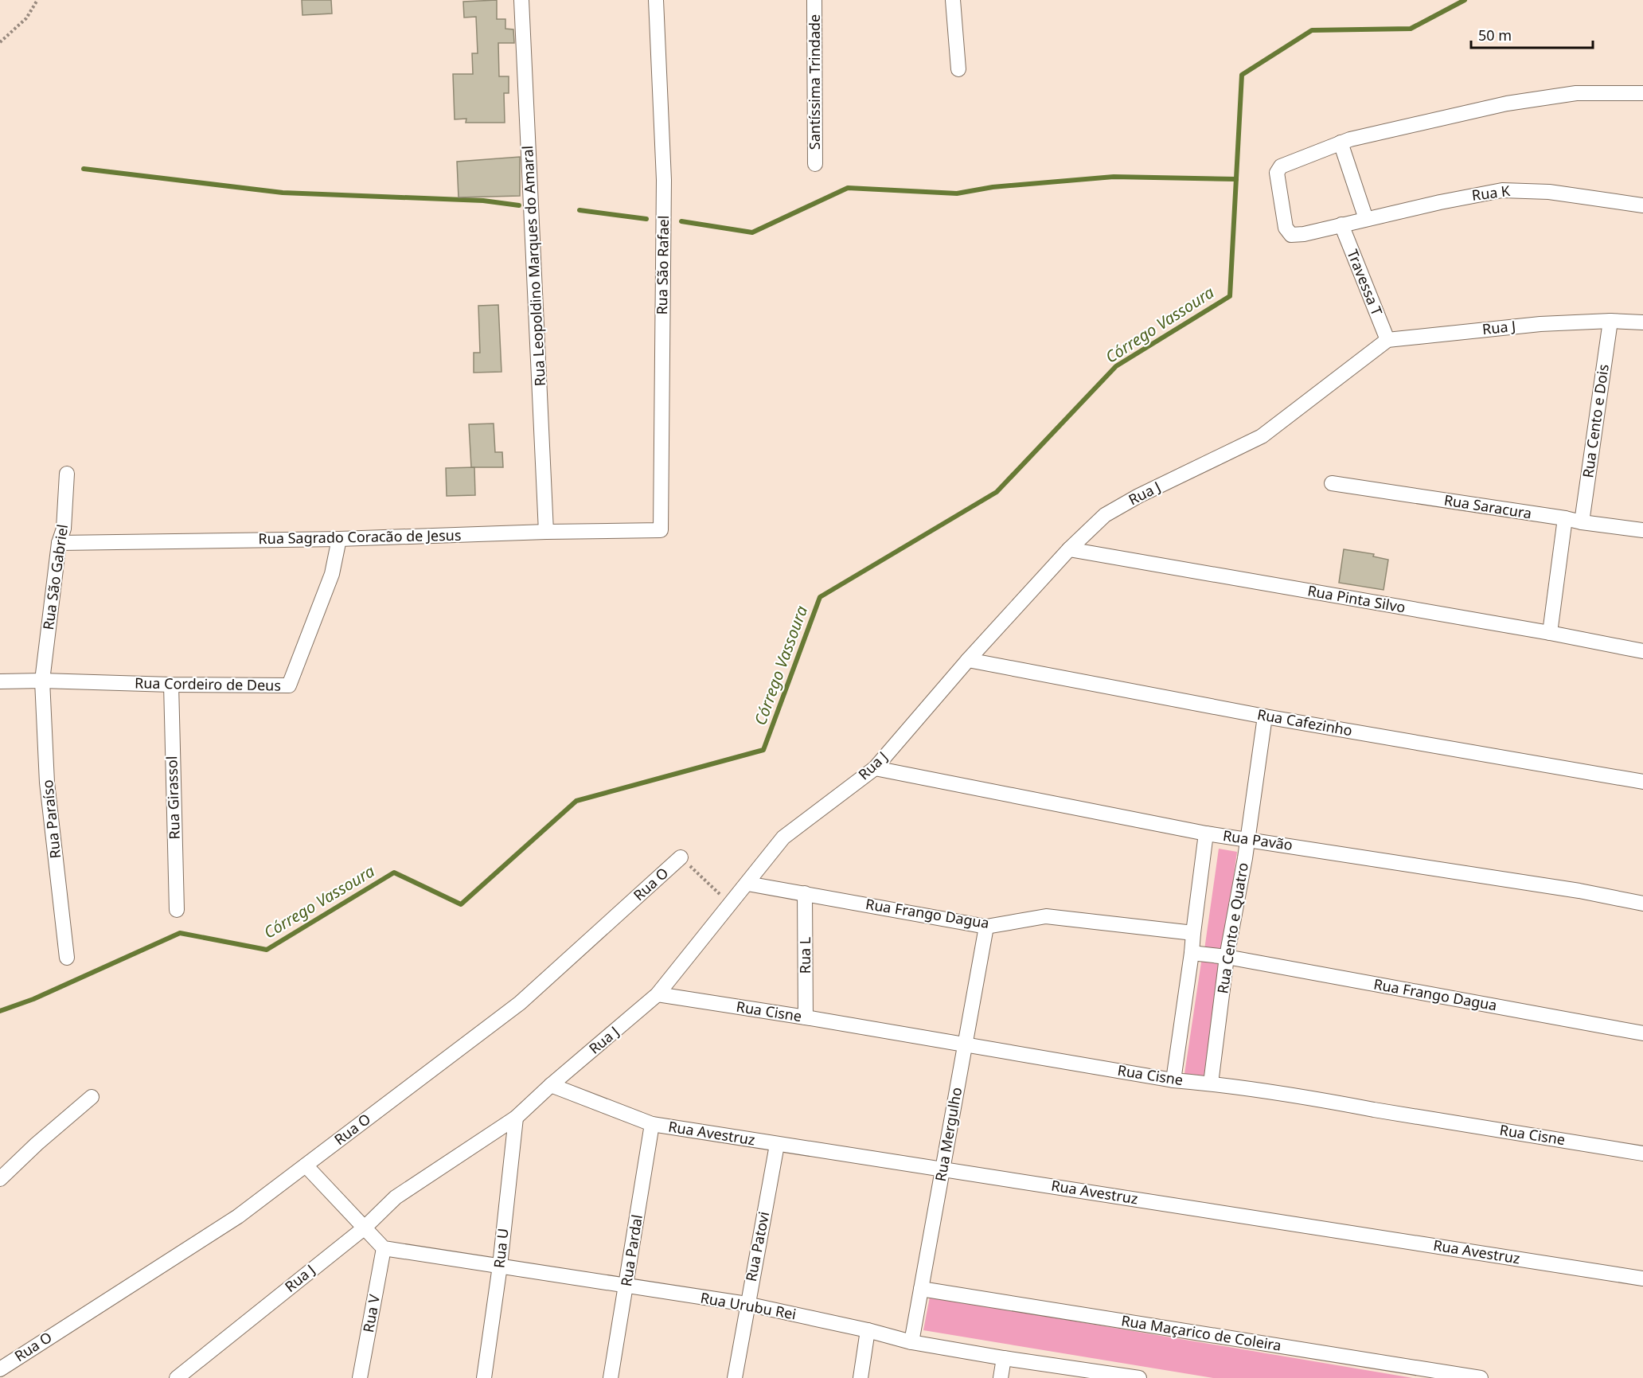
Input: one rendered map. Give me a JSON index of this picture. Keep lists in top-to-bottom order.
{
  "streets": {
    "street": [
      "Santíssima Trindade",
      "Rua K",
      "Rua São Rafael",
      "Rua Leopoldino Marques do Amaral",
      "Travessa T",
      "Rua J",
      "Rua Cento e Dois",
      "Rua Saracura",
      "Rua Sagrado Coracão de Jesus",
      "Rua São Gabriel",
      "Rua Pinta Silvo",
      "Rua Cordeiro de Deus",
      "Rua Cafezinho",
      "Rua Girassol",
      "Rua Paraíso",
      "Rua Pavão",
      "Rua O",
      "Rua Frango Dagua",
      "Rua Cento e Quatro",
      "Rua L",
      "Rua Cisne",
      "Rua Avestruz",
      "Rua Mergulho",
      "Rua Patovi",
      "Rua U",
      "Rua Pardal",
      "Rua Urubu Rei",
      "Rua V",
      "Rua Maçarico de Coleira"
    ]
  },
  "crossings": [
    ["Rua K", "Travessa T"],
    ["Rua São Rafael", "Rua Sagrado Coracão de Jesus"],
    ["Rua Leopoldino Marques do Amaral", "Rua Sagrado Coracão de Jesus"],
    ["Travessa T", "Rua J"],
    ["Rua J", "Rua Cento e Dois"],
    ["Rua J", "Rua Pinta Silvo"],
    ["Rua J", "Rua Cafezinho"],
    ["Rua J", "Rua Pavão"],
    ["Rua J", "Rua Frango Dagua"],
    ["Rua J", "Rua Cisne"],
    ["Rua J", "Rua Avestruz"],
    ["Rua J", "Rua U"],
    ["Rua Cento e Dois", "Rua Saracura"],
    ["Rua Sagrado Coracão de Jesus", "Rua São Gabriel"],
    ["Rua Sagrado Coracão de Jesus", "Rua Cordeiro de Deus"],
    ["Rua São Gabriel", "Rua Cordeiro de Deus"],
    ["Rua São Gabriel", "Rua Paraíso"],
    ["Rua Cordeiro de Deus", "Rua Girassol"],
    ["Rua Cordeiro de Deus", "Rua Paraíso"],
    ["Rua Cafezinho", "Rua Cento e Quatro"],
    ["Rua Pavão", "Rua Cento e Quatro"],
    ["Rua Frango Dagua", "Rua Cento e Quatro"],
    ["Rua Frango Dagua", "Rua L"],
    ["Rua Frango Dagua", "Rua Mergulho"],
    ["Rua Cento e Quatro", "Rua Cisne"],
    ["Rua L", "Rua Cisne"],
    ["Rua Cisne", "Rua Mergulho"],
    ["Rua Avestruz", "Rua Mergulho"],
    ["Rua Avestruz", "Rua Patovi"],
    ["Rua Avestruz", "Rua Pardal"],
    ["Rua Mergulho", "Rua Urubu Rei"],
    ["Rua Mergulho", "Rua Maçarico de Coleira"],
    ["Rua Patovi", "Rua Urubu Rei"],
    ["Rua U", "Rua Urubu Rei"],
    ["Rua Pardal", "Rua Urubu Rei"],
    ["Rua Urubu Rei", "Rua V"]
  ],
  "water": ["Córrego Vassoura"],
  "scale_bar": "50 m"
}
